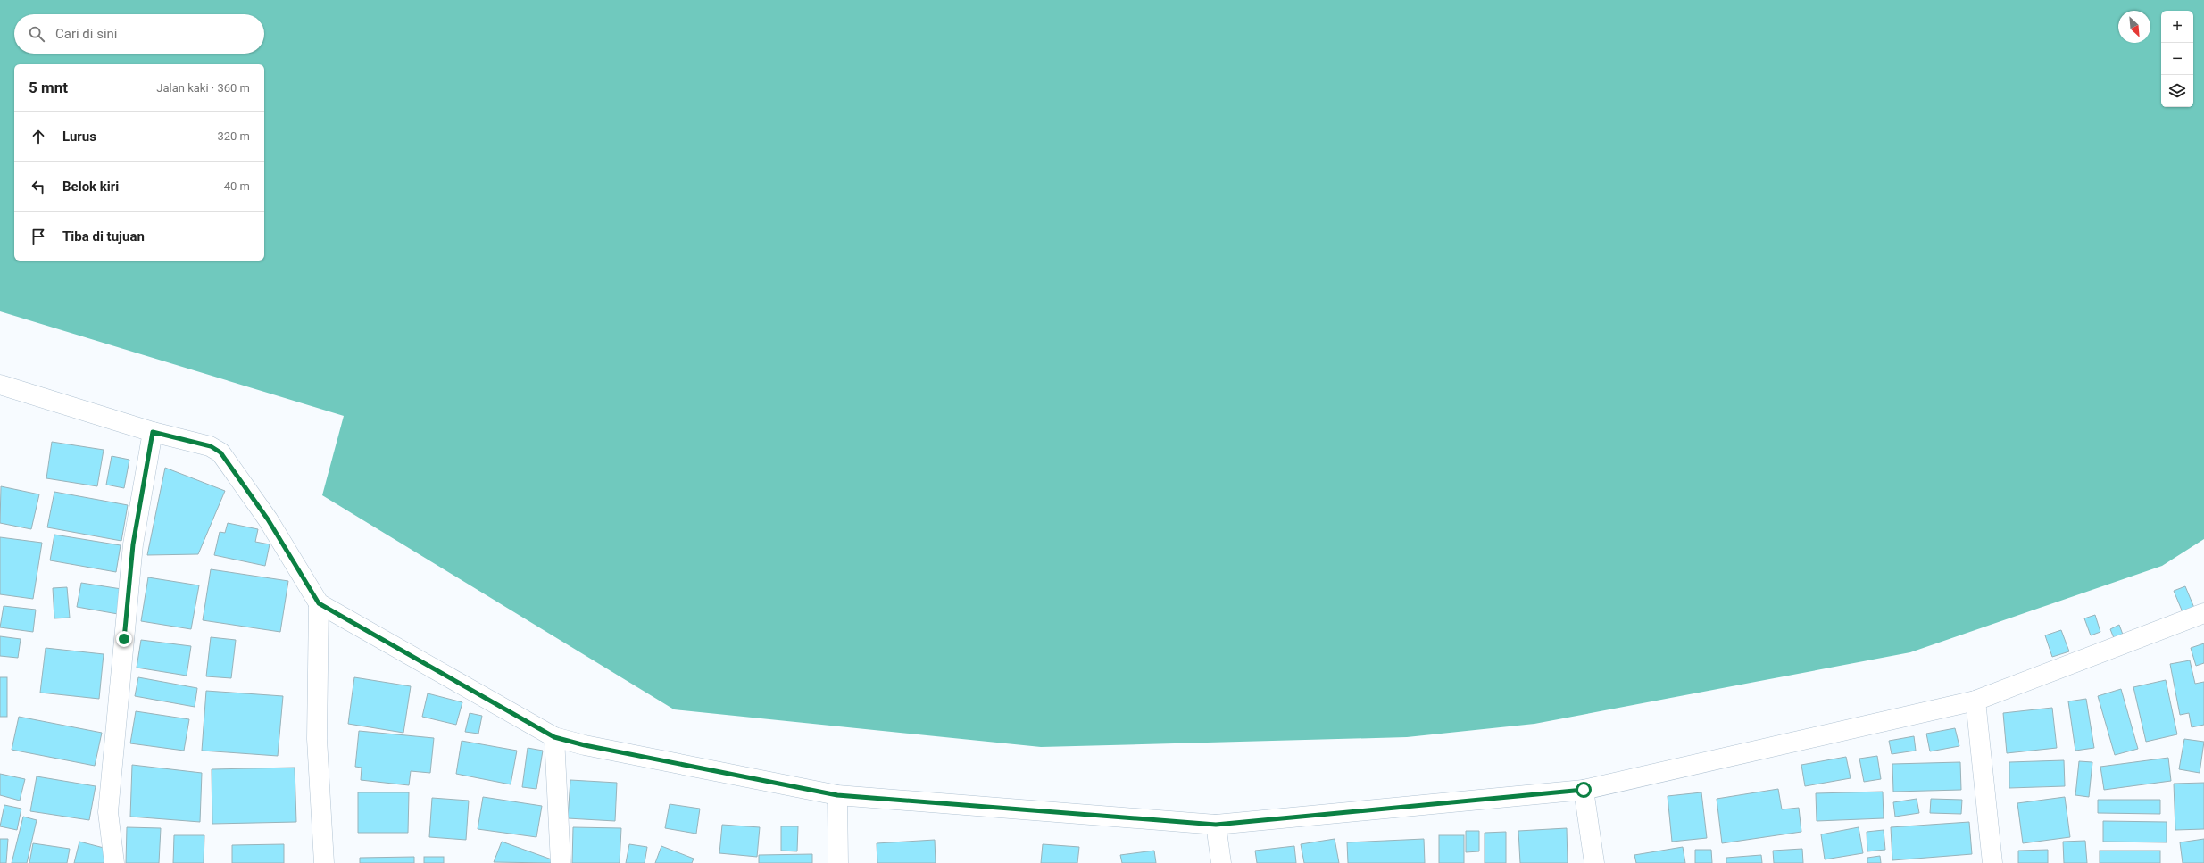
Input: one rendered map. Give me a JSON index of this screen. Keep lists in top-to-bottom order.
{
  "north": "bottom right",
  "page": {
    "map_buttons": ["+", "−"],
    "search": "Cari di sini",
    "heading": ["5 mnt", "Jalan kaki · 360 m"],
    "list": [
      ["Lurus", "320 m"],
      ["Belok kiri", "40 m"],
      "Tiba di tujuan"
    ]
  }
}
